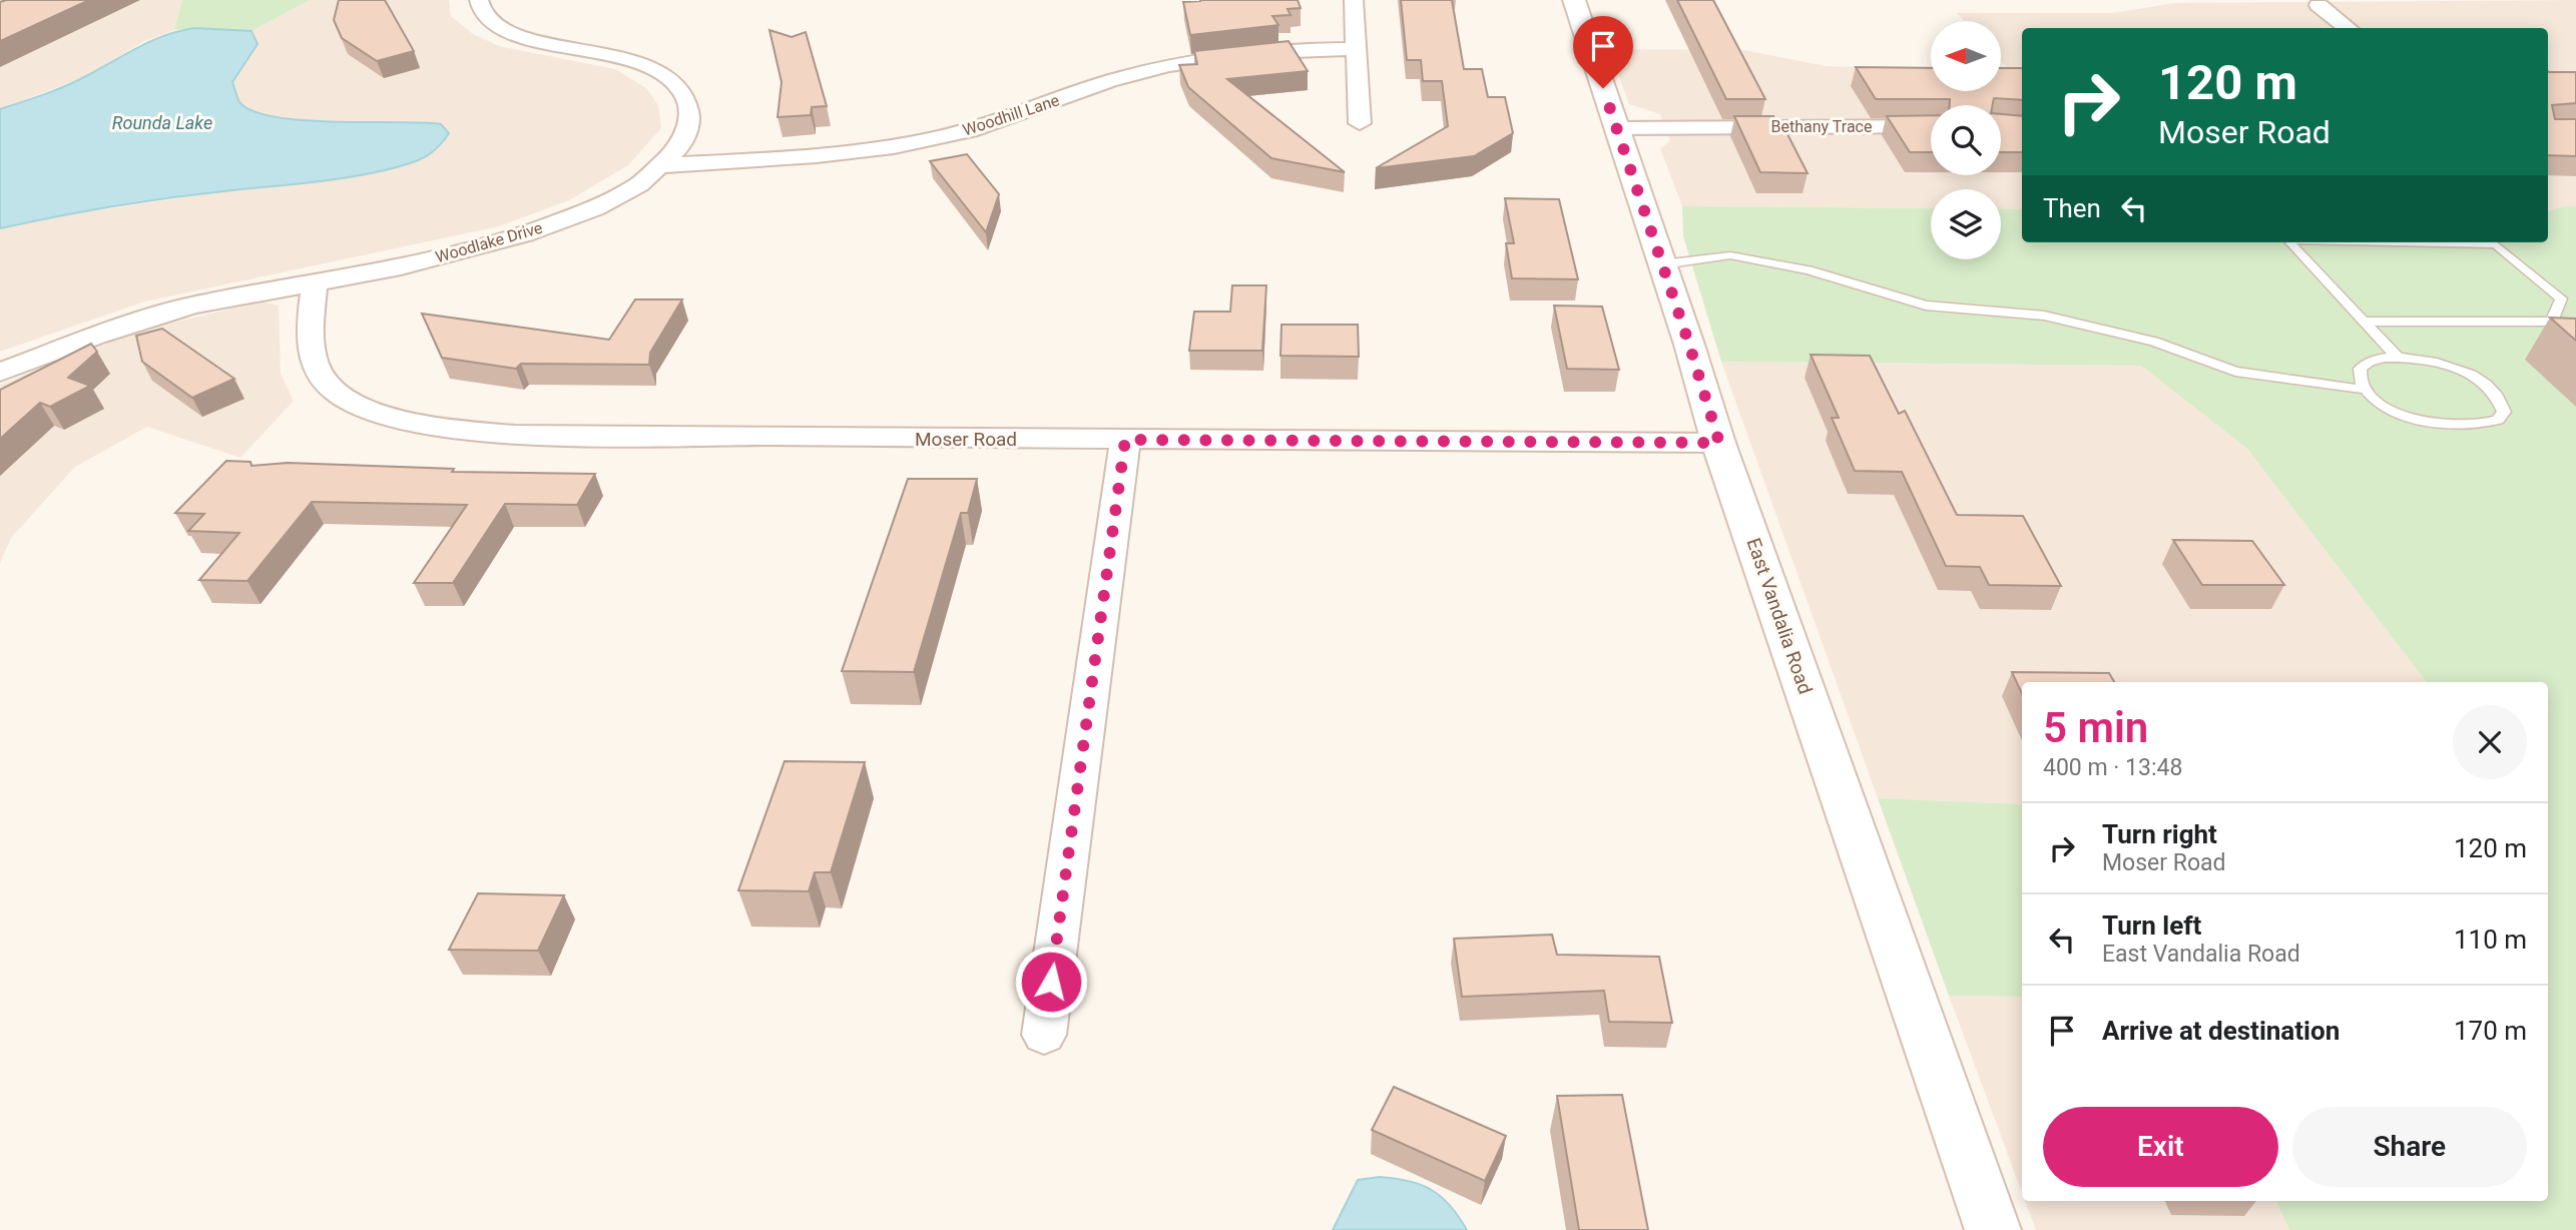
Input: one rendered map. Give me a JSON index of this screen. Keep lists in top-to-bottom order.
{
  "streets": {
    "street": [
      "Woodhill Lane",
      "Bethany Trace",
      "Woodlake Drive",
      "Moser Road",
      "East Vandalia Road"
    ]
  },
  "crossings": [
    ["Woodhill Lane", "Woodlake Drive"],
    ["Bethany Trace", "East Vandalia Road"],
    ["Woodlake Drive", "Moser Road"],
    ["Moser Road", "East Vandalia Road"]
  ],
  "water": ["Rounda Lake"],
  "north": "left",
  "page": {
    "turn": ["120 m", "Moser Road"],
    "then": "Then",
    "heading": ["5 min", "400 m · 13:48"],
    "list": [
      {
        "name": "Turn right",
        "note": "Moser Road",
        "value": "120 m"
      },
      {
        "name": "Turn left",
        "note": "East Vandalia Road",
        "value": "110 m"
      },
      {
        "name": "Arrive at destination",
        "value": "170 m"
      }
    ],
    "buttons": ["Exit", "Share"]
  }
}
